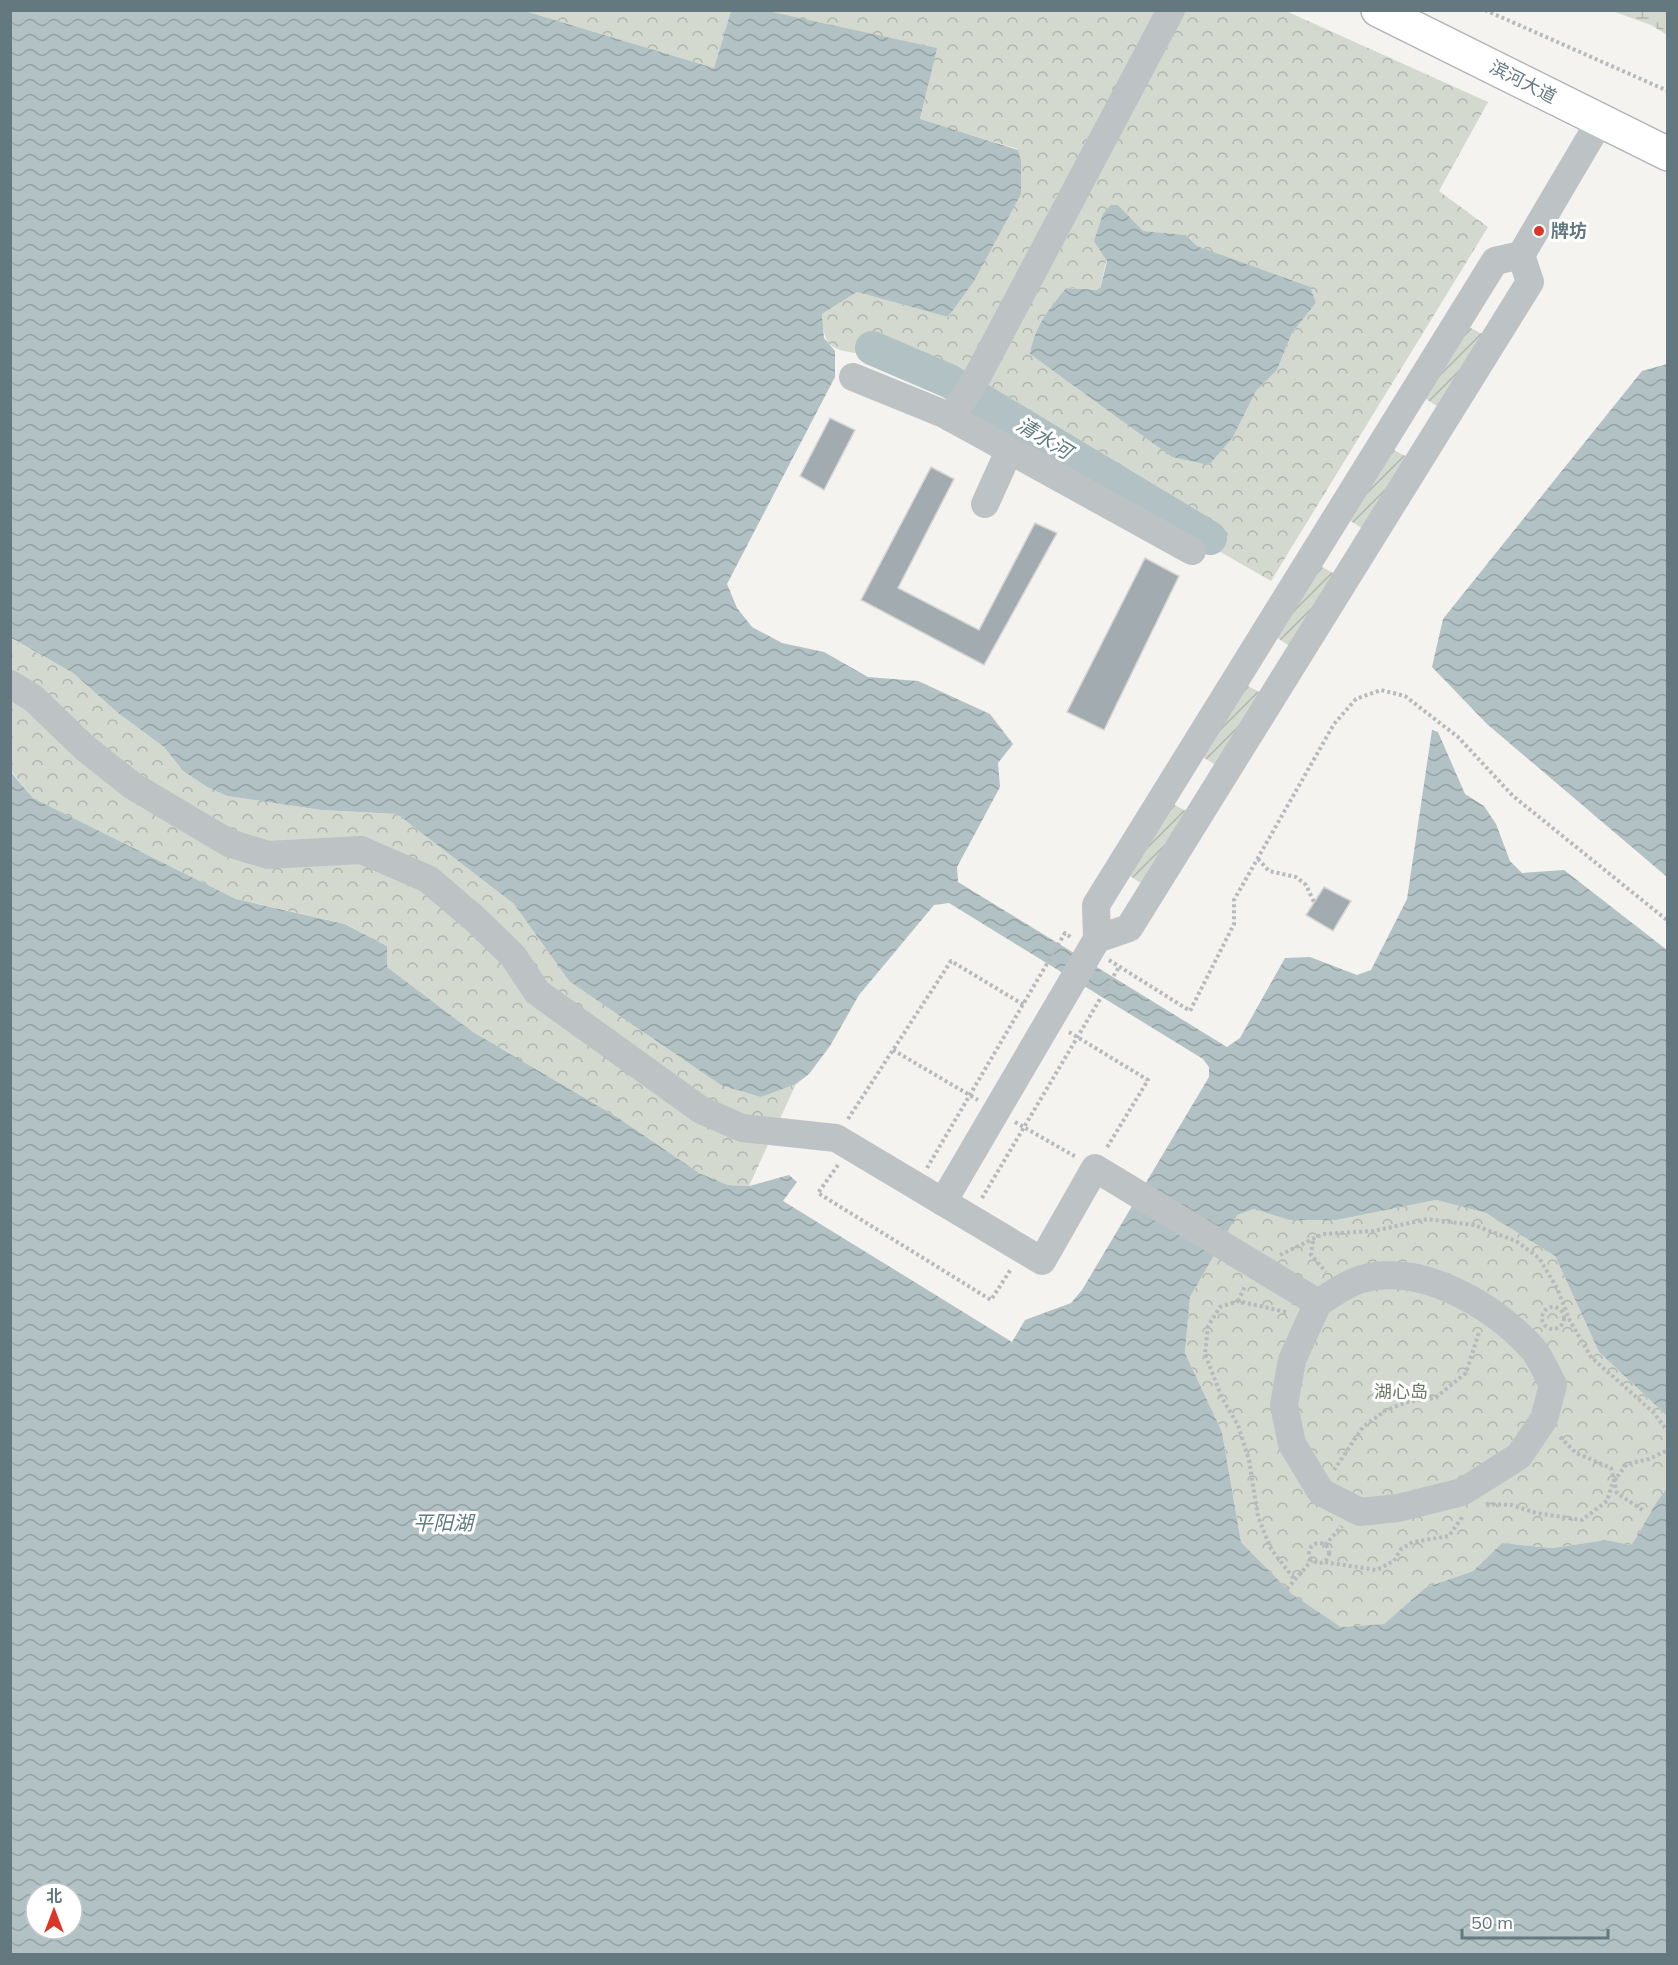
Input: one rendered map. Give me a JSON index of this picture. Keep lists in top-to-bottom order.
{
  "streets": {
    "main road": ["滨河大道"]
  },
  "water": ["清水河", "平阳湖"],
  "parks": ["湖心岛"],
  "places": ["牌坊"],
  "scale_bar": "50 m",
  "north": "top"
}
